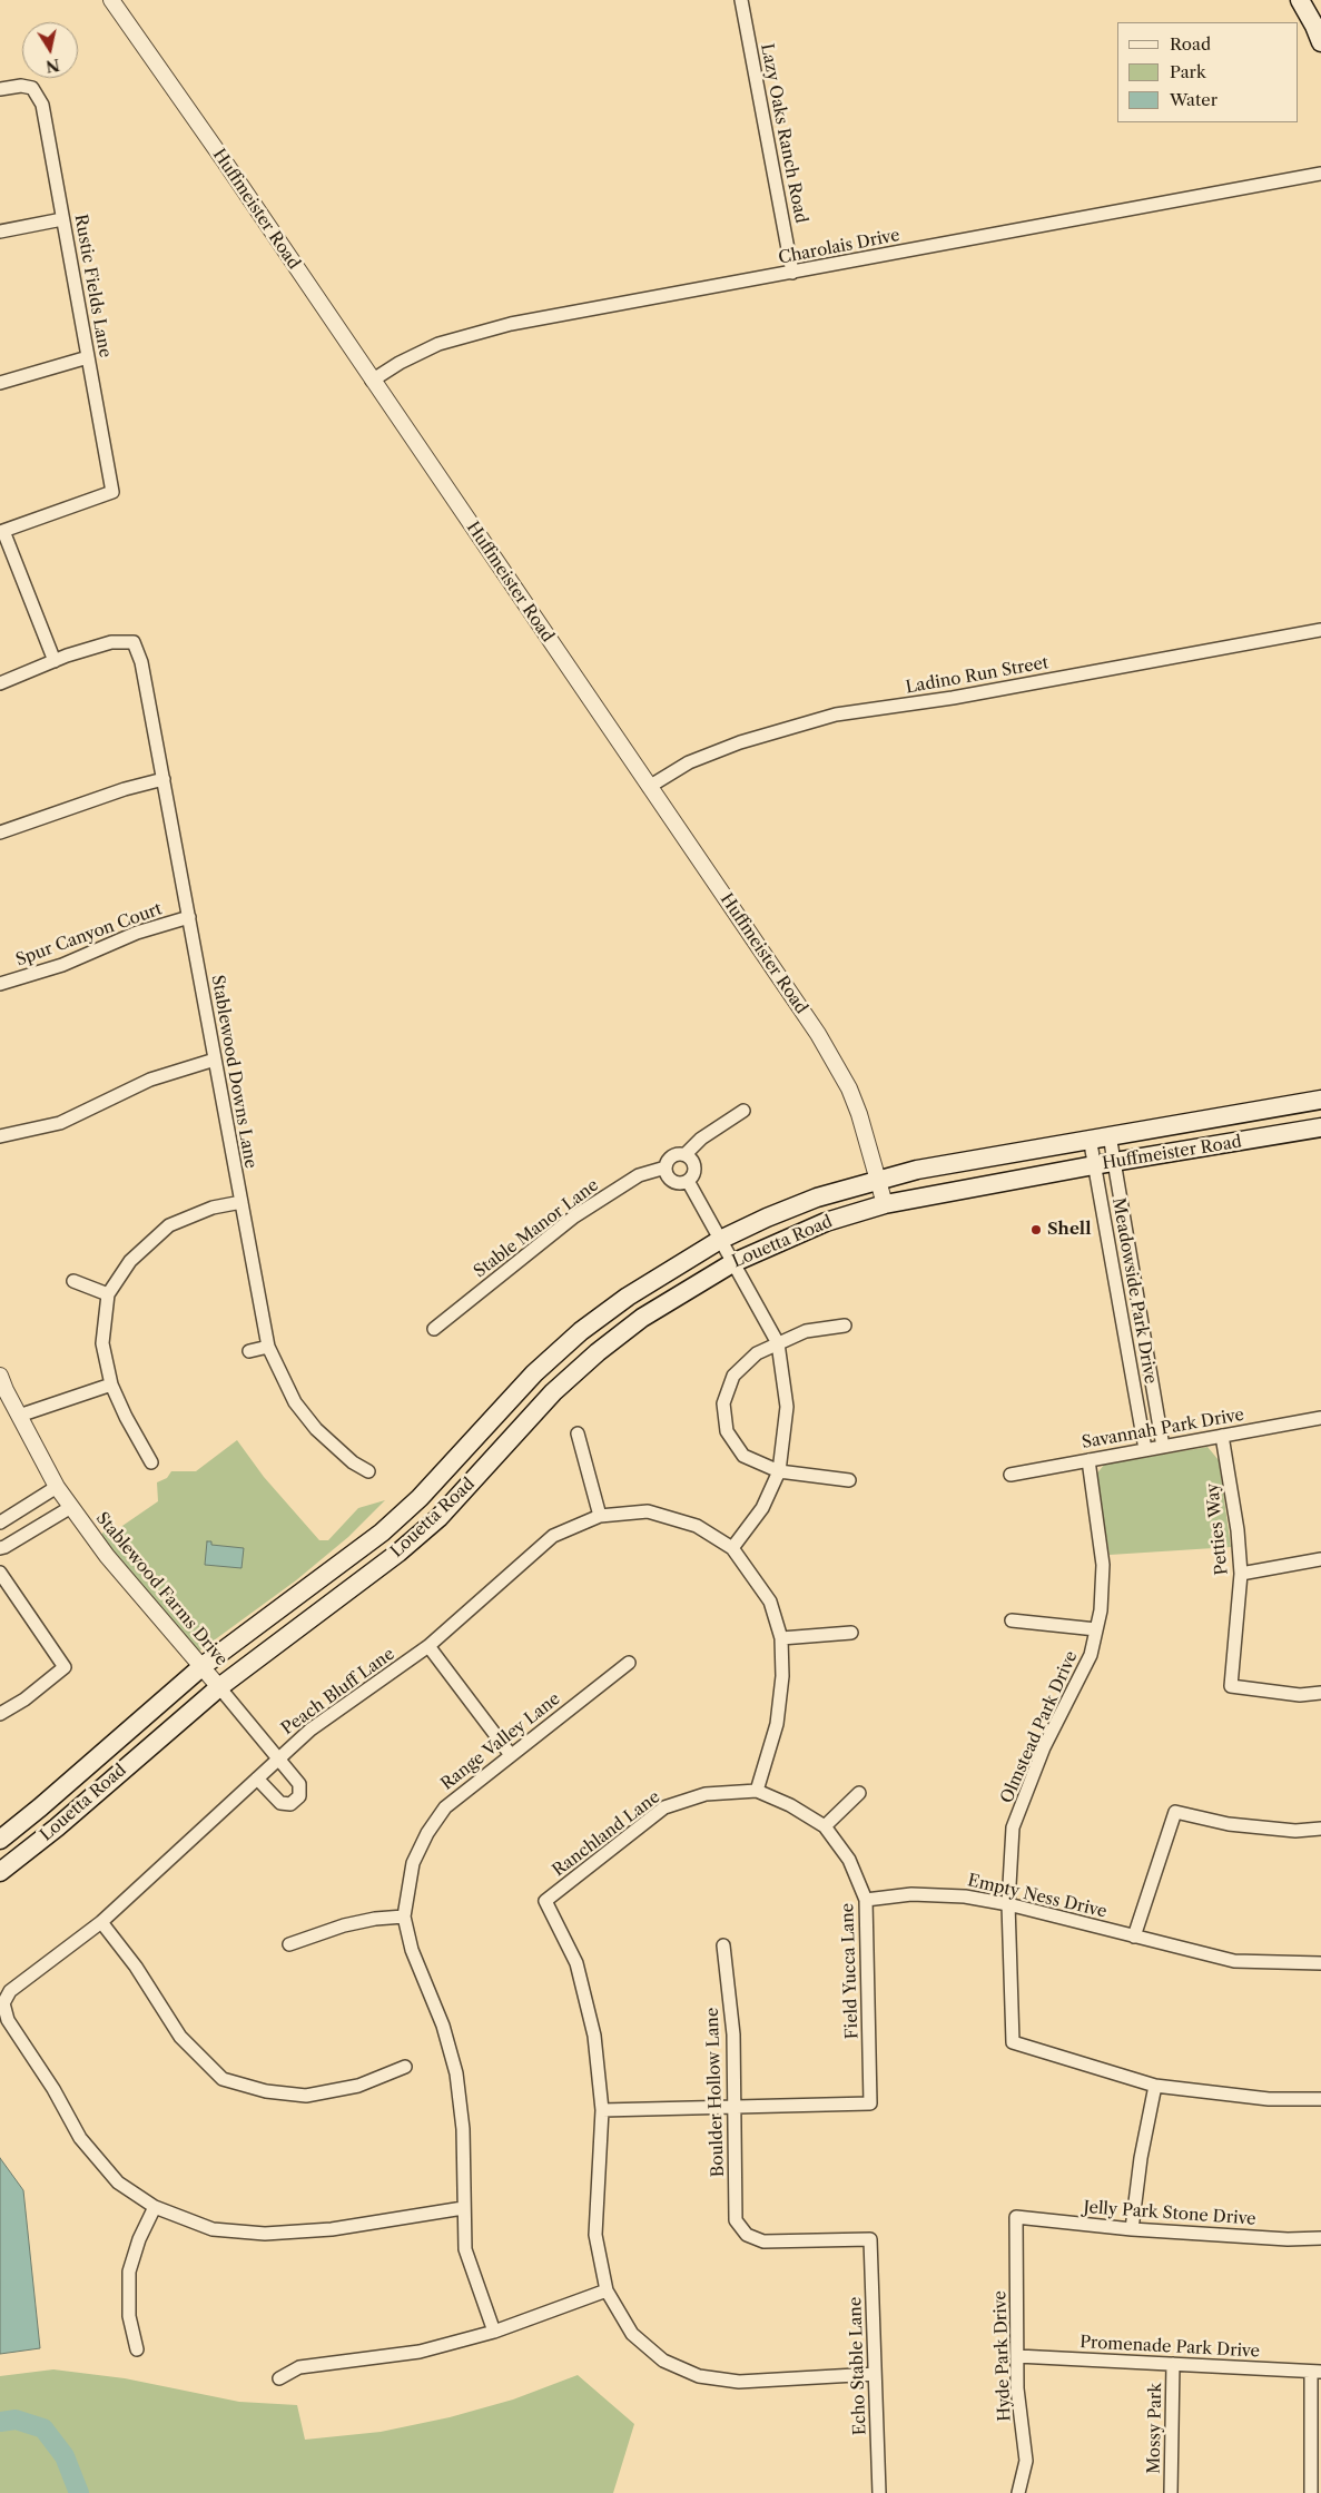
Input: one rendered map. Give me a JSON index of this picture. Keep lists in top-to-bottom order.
{
  "streets": {
    "main road": ["Huffmeister Road", "Louetta Road"],
    "street": [
      "Lazy Oaks Ranch Road",
      "Charolais Drive",
      "Rustic Fields Lane",
      "Ladino Run Street",
      "Spur Canyon Court",
      "Stablewood Downs Lane",
      "Stable Manor Lane",
      "Meadowside Park Drive",
      "Savannah Park Drive",
      "Petties Way",
      "Stablewood Farms Drive",
      "Peach Bluff Lane",
      "Olmstead Park Drive",
      "Range Valley Lane",
      "Ranchland Lane",
      "Empty Ness Drive",
      "Field Yucca Lane",
      "Boulder Hollow Lane",
      "Jelly Park Stone Drive",
      "Promenade Park Drive",
      "Hyde Park Drive",
      "Echo Stable Lane",
      "Mossy Park"
    ]
  },
  "crossings": [
    ["Lazy Oaks Ranch Road", "Charolais Drive"],
    ["Huffmeister Road", "Charolais Drive"],
    ["Huffmeister Road", "Ladino Run Street"],
    ["Huffmeister Road", "Louetta Road"],
    ["Huffmeister Road", "Meadowside Park Drive"],
    ["Spur Canyon Court", "Stablewood Downs Lane"],
    ["Louetta Road", "Stablewood Farms Drive"],
    ["Meadowside Park Drive", "Savannah Park Drive"],
    ["Savannah Park Drive", "Petties Way"],
    ["Savannah Park Drive", "Olmstead Park Drive"],
    ["Stablewood Farms Drive", "Peach Bluff Lane"],
    ["Olmstead Park Drive", "Empty Ness Drive"],
    ["Ranchland Lane", "Field Yucca Lane"],
    ["Empty Ness Drive", "Field Yucca Lane"],
    ["Field Yucca Lane", "Boulder Hollow Lane"],
    ["Boulder Hollow Lane", "Echo Stable Lane"],
    ["Jelly Park Stone Drive", "Hyde Park Drive"],
    ["Promenade Park Drive", "Hyde Park Drive"],
    ["Promenade Park Drive", "Mossy Park"]
  ],
  "places": ["Shell"],
  "legend": ["Road", "Park", "Water"],
  "north": "bottom"
}
